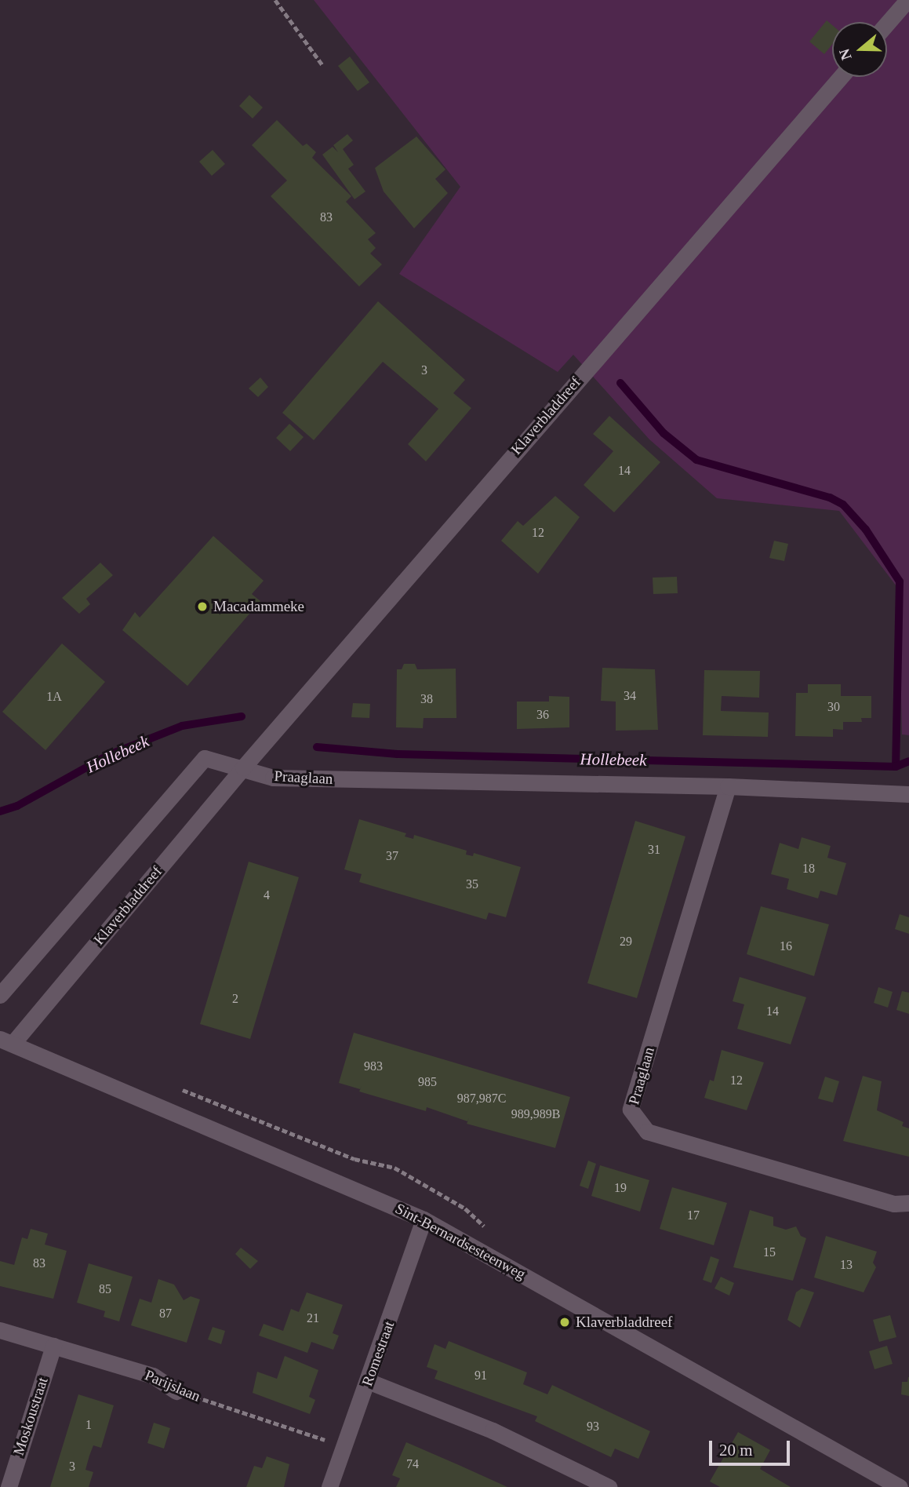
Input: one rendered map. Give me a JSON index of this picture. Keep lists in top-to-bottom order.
{
  "streets": {
    "street": [
      "Klaverbladdreef",
      "Praaglaan",
      "Sint-Bernardsesteenweg",
      "Romestraat",
      "Parijslaan",
      "Moskoustraat"
    ]
  },
  "crossings": [
    ["Klaverbladdreef", "Praaglaan"],
    ["Klaverbladdreef", "Sint-Bernardsesteenweg"],
    ["Sint-Bernardsesteenweg", "Romestraat"],
    ["Romestraat", "Parijslaan"],
    ["Parijslaan", "Moskoustraat"]
  ],
  "water": ["Hollebeek"],
  "places": ["Macadammeke", "Klaverbladdreef"],
  "house_numbers": [
    "83",
    "3",
    "14",
    "12",
    "34",
    "1A",
    "38",
    "30",
    "36",
    "31",
    "37",
    "18",
    "35",
    "4",
    "29",
    "16",
    "2",
    "14",
    "983",
    "12",
    "985",
    "987,987C",
    "989,989B",
    "19",
    "17",
    "15",
    "83",
    "13",
    "85",
    "87",
    "21",
    "91",
    "1",
    "93",
    "74",
    "3"
  ],
  "scale_bar": "20 m",
  "north": "left"
}
